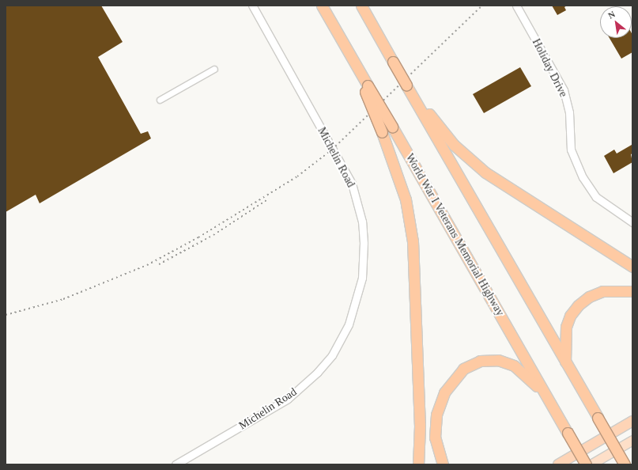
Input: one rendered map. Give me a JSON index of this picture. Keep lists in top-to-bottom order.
{
  "streets": {
    "highway": ["World War I Veterans Memorial Highway"],
    "street": ["Holiday Drive", "Michelin Road"]
  },
  "north": "top left"
}
